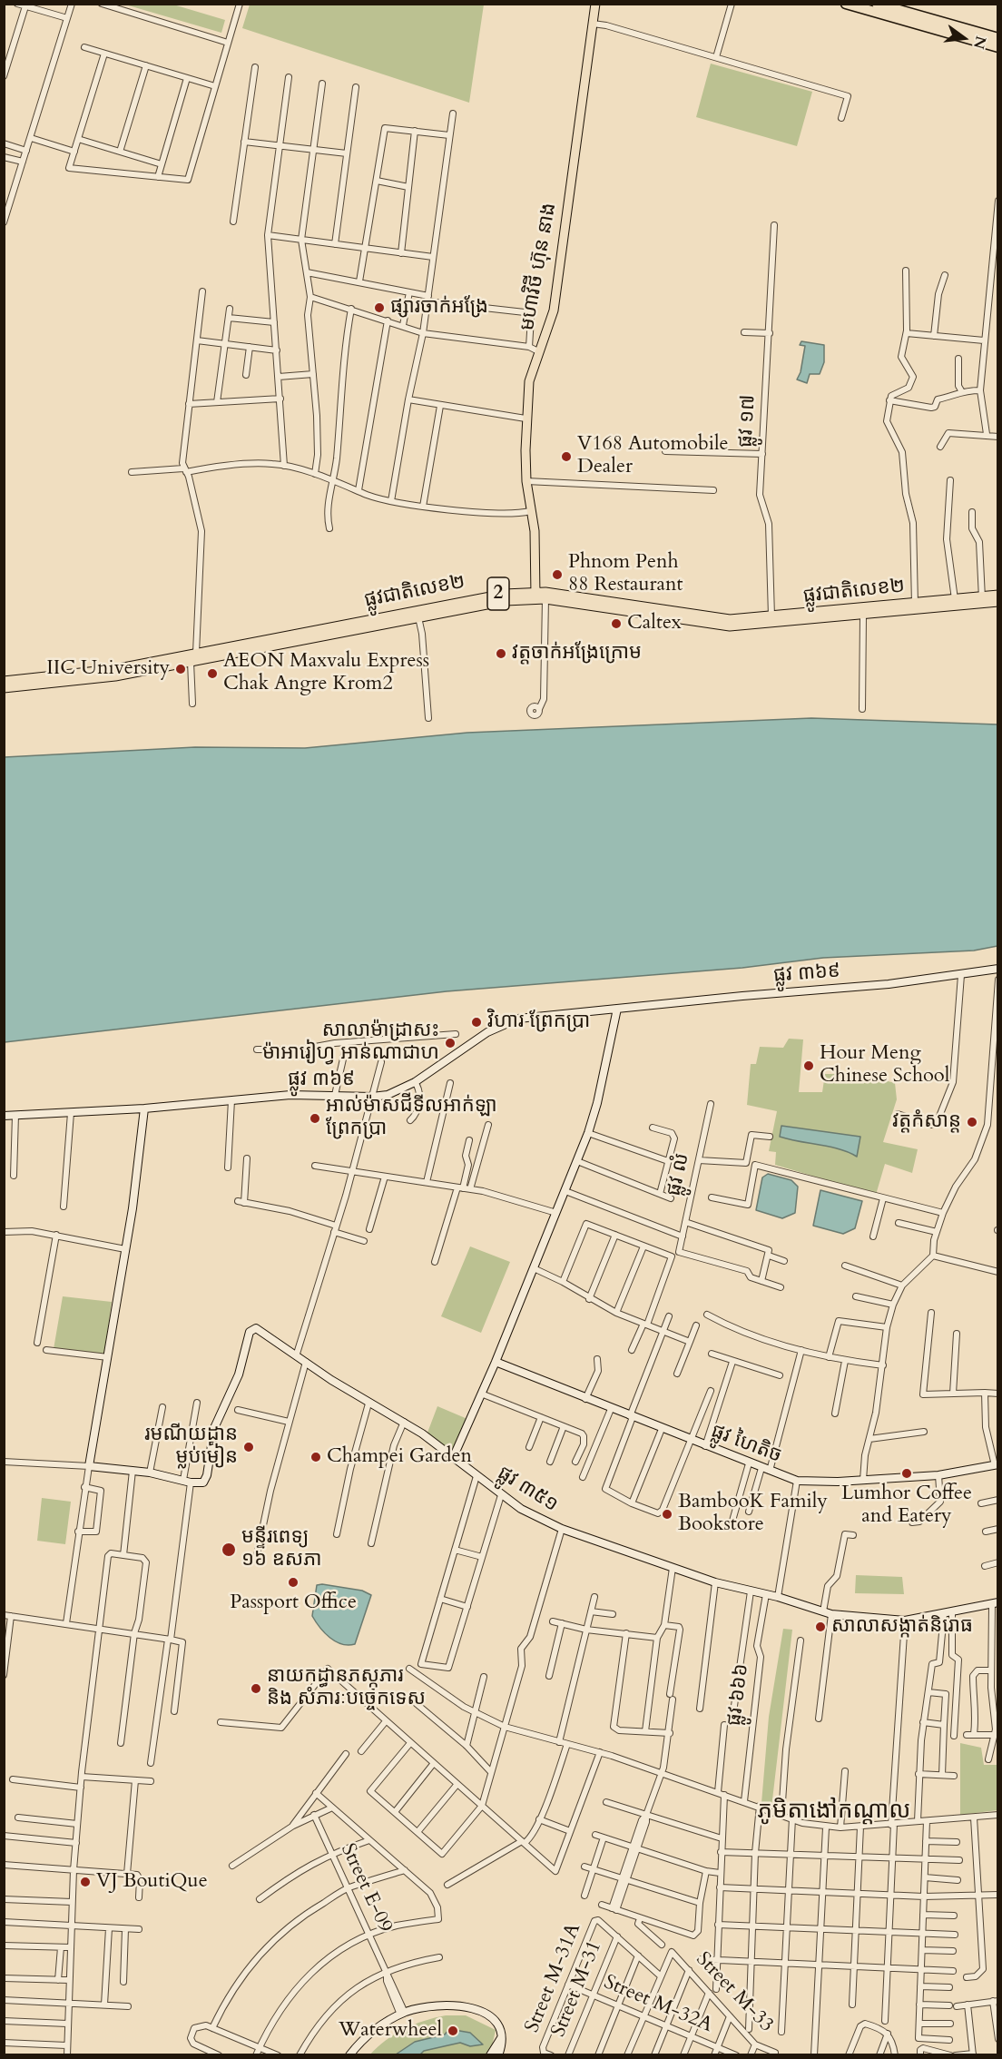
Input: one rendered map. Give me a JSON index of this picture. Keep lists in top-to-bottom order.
{
  "streets": {
    "main road": ["មហាវិថី ហ៊ុន នាង", "ផ្លូវជាតិលេខ២", "2"],
    "street": [
      "ផ្លូវ ១៧",
      "ផ្លូវ ៣៦៩",
      "ផ្លូវ លំ",
      "ផ្លូវ ហៃតិច",
      "ផ្លូវ ៣៥១",
      "ផ្លូវ ៦៦៦",
      "Street E-09",
      "Street M-31A",
      "Street M-31",
      "Street M-33",
      "Street M-32A"
    ]
  },
  "crossings": [
    ["មហាវិថី ហ៊ុន នាង", "ផ្លូវជាតិលេខ២"],
    ["ផ្លូវ ១៧", "ផ្លូវជាតិលេខ២"],
    ["ផ្លូវ ៣៥១", "ផ្លូវ ៦៦៦"],
    ["Street M-31A", "Street M-31"],
    ["Street M-31A", "Street M-32A"],
    ["Street M-31", "Street M-32A"]
  ],
  "districts": ["ភូមិតាងៅកណ្តាល"],
  "places": [
    "ផ្សារចាក់អង្រែ",
    "V168 Automobile Dealer",
    "Phnom Penh 88 Restaurant",
    "Caltex",
    "វត្តចាក់អង្រែក្រោម",
    "IIC University",
    "AEON Maxvalu Express Chak Angre Krom2",
    "វិហារ ព្រែកប្រា",
    "សាលាម៉ាដ្រាសះ ម៉ាអារៀហ្វ អាន់ណាជាហ",
    "Hour Meng Chinese School",
    "អាល់ម៉ាសជីទីលអាក់ឡា ព្រែកប្រា",
    "វត្តកំសាន្ត",
    "រមណីយដ្ឋាន ម្លប់មៀន",
    "Champei Garden",
    "Lumhor Coffee and Eatery",
    "BambooK Family Bookstore",
    "មន្ទីរពេទ្យ ១៦ ឧសភា",
    "Passport Office",
    "សាលាសង្កាត់និរោធ",
    "នាយកដ្ធានភស្កុភារ និង សំភារៈបច្ចេកទេស",
    "VJ BoutiQue",
    "Waterwheel"
  ],
  "north": "right"
}
